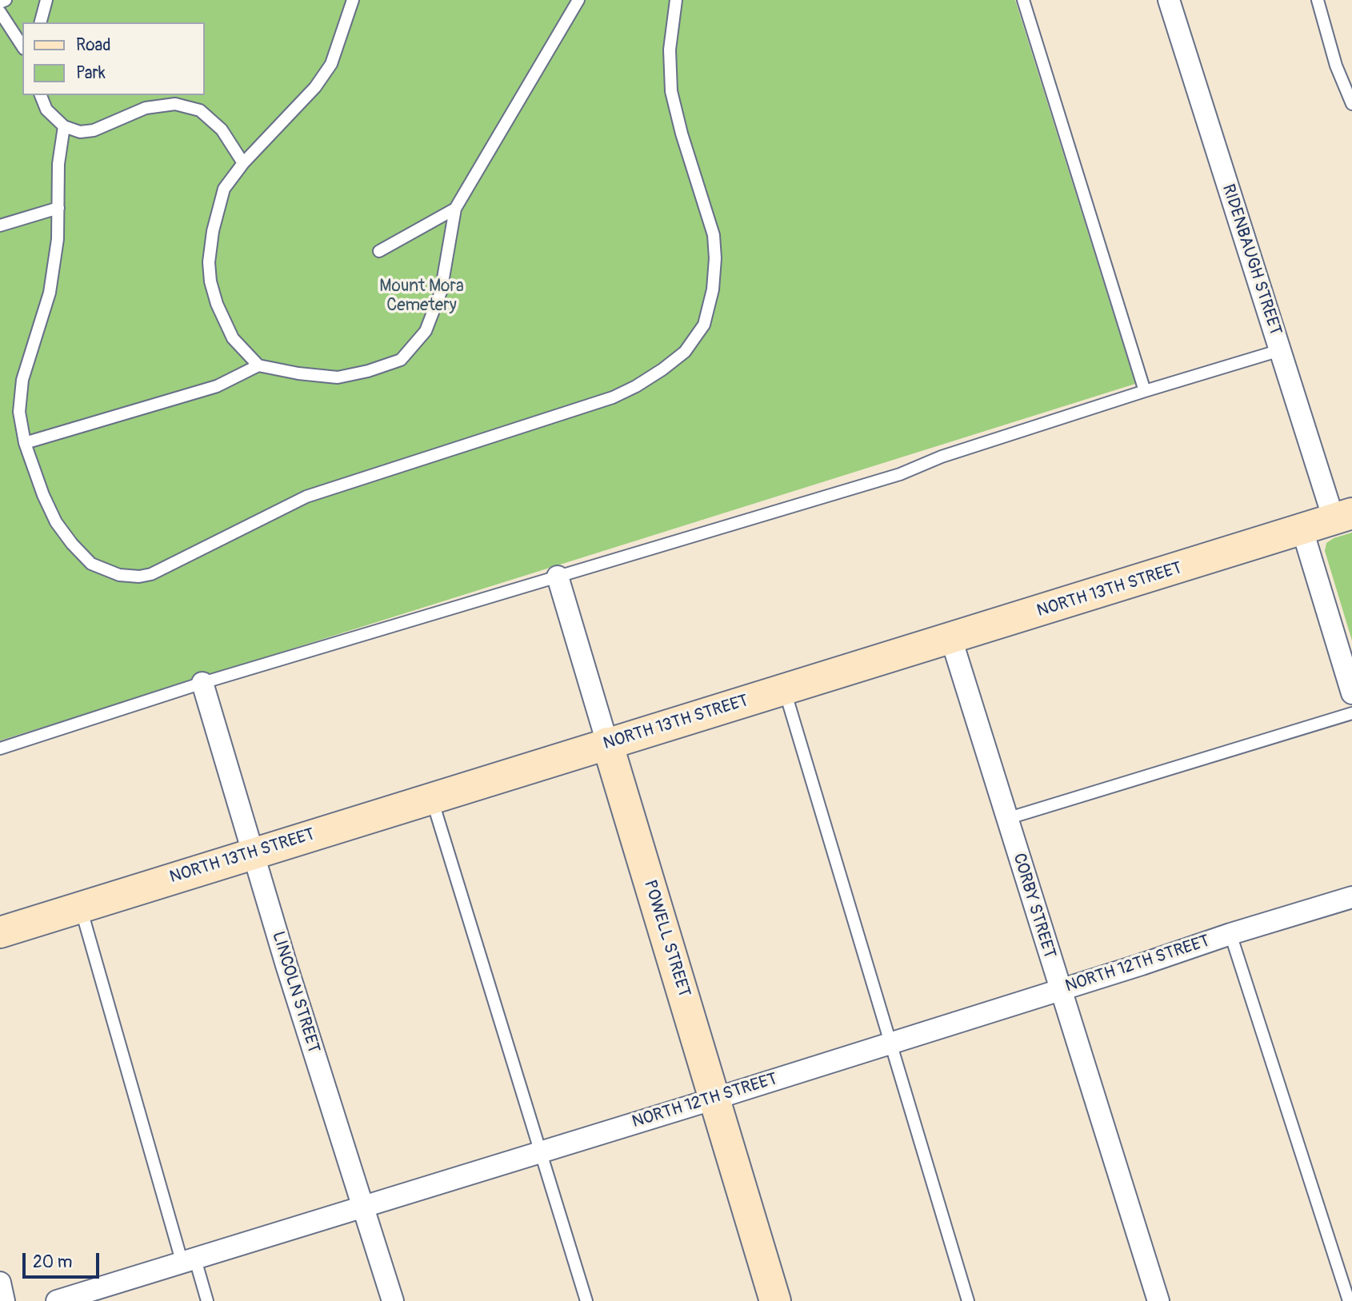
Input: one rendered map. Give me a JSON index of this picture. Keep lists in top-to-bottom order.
{
  "streets": {
    "street": [
      "RIDENBAUGH STREET",
      "NORTH 13TH STREET",
      "CORBY STREET",
      "POWELL STREET",
      "NORTH 12TH STREET",
      "LINCOLN STREET"
    ]
  },
  "crossings": [
    ["RIDENBAUGH STREET", "NORTH 13TH STREET"],
    ["NORTH 13TH STREET", "CORBY STREET"],
    ["NORTH 13TH STREET", "POWELL STREET"],
    ["NORTH 13TH STREET", "LINCOLN STREET"],
    ["CORBY STREET", "NORTH 12TH STREET"],
    ["POWELL STREET", "NORTH 12TH STREET"],
    ["NORTH 12TH STREET", "LINCOLN STREET"]
  ],
  "parks": ["Mount Mora Cemetery"],
  "legend": ["Road", "Park"],
  "scale_bar": "20 m"
}
